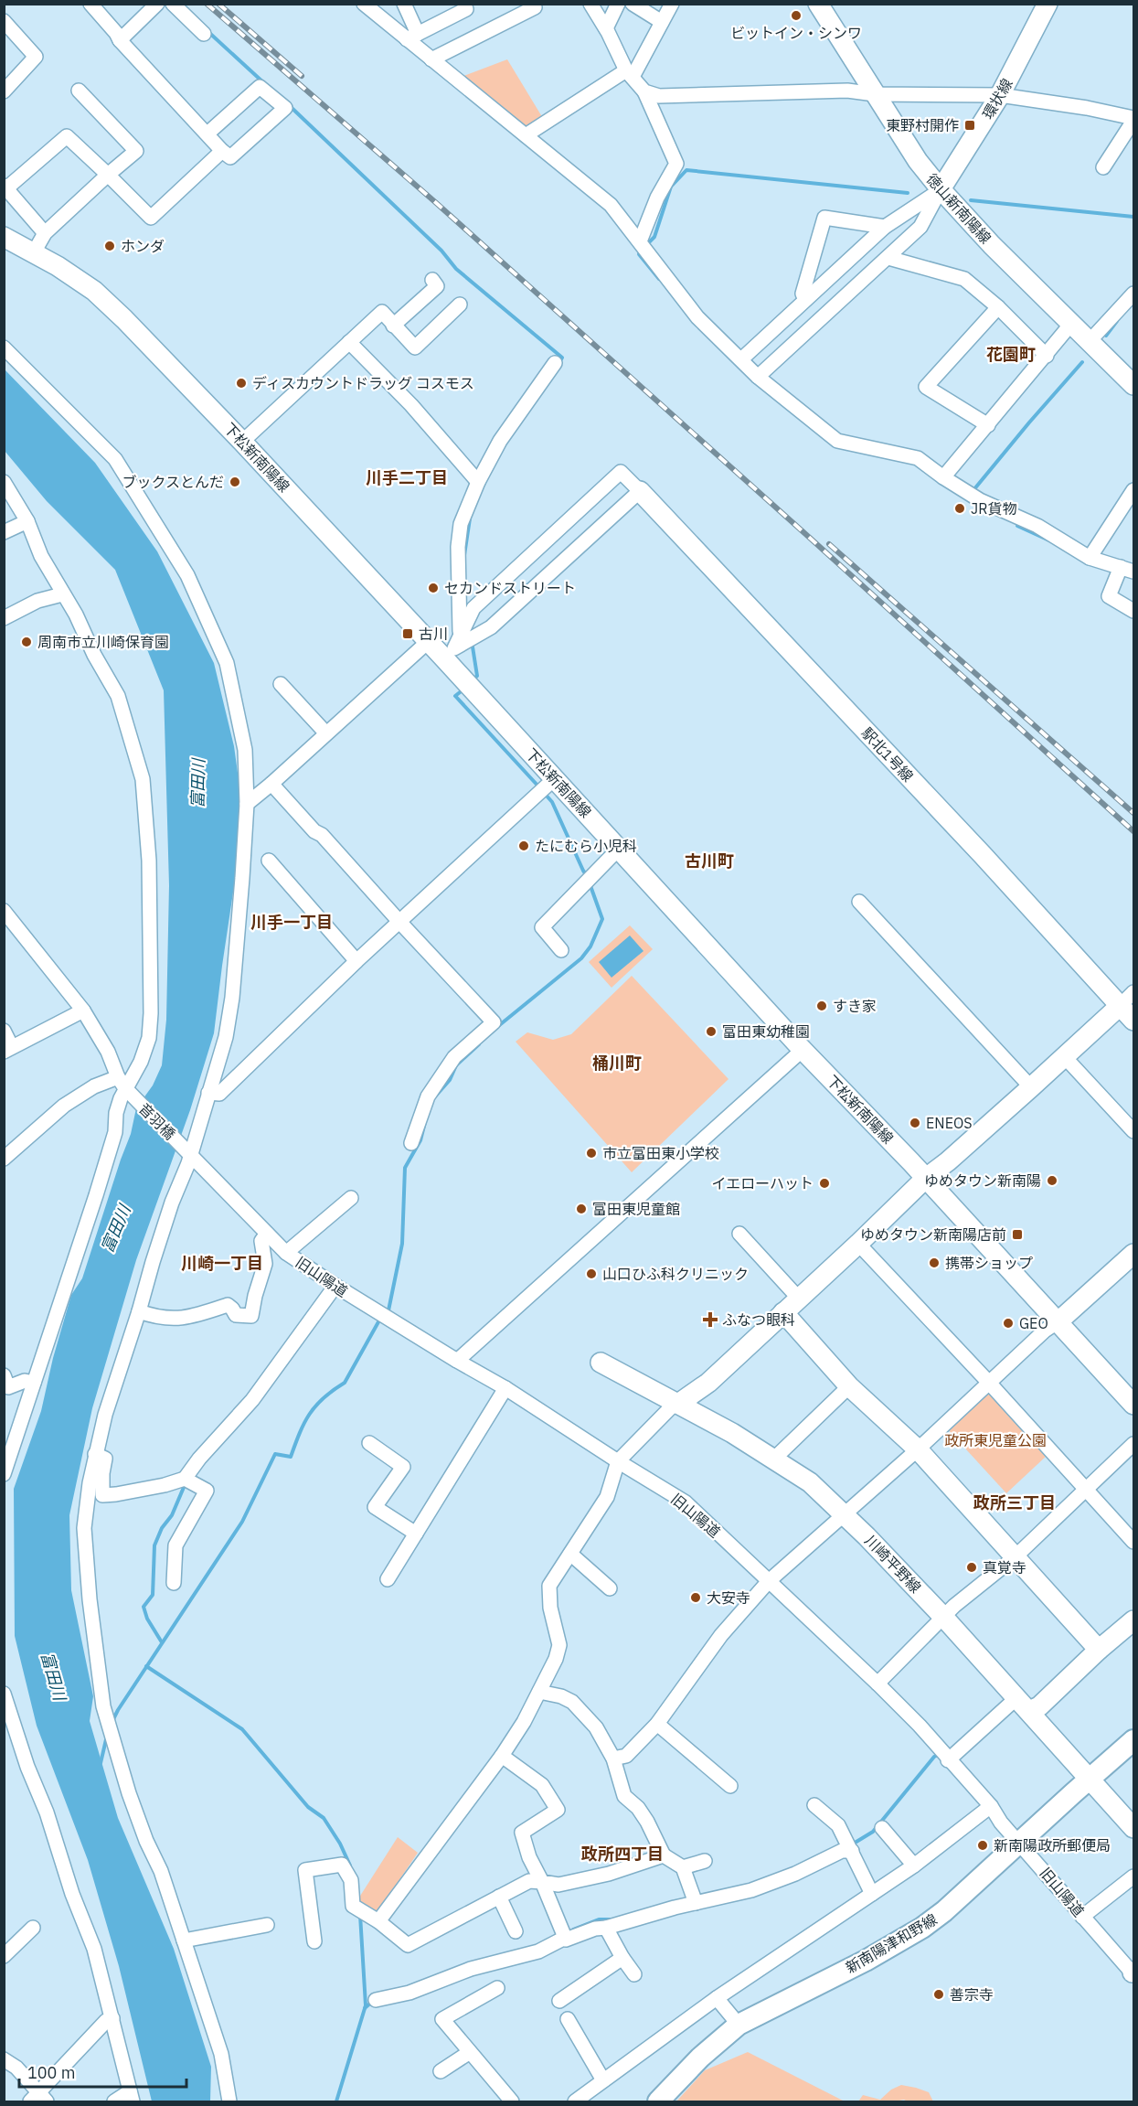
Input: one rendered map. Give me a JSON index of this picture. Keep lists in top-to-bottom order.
{
  "streets": {
    "main road": ["新南陽津和野線"],
    "street": [
      "環状線",
      "徳山新南陽線",
      "下松新南陽線",
      "駅北1号線",
      "音羽橋",
      "旧山陽道",
      "川崎平野線"
    ]
  },
  "crossings": [
    ["環状線", "徳山新南陽線"],
    ["音羽橋", "旧山陽道"],
    ["旧山陽道", "新南陽津和野線"],
    ["川崎平野線", "新南陽津和野線"]
  ],
  "districts": [
    "花園町",
    "川手二丁目",
    "古川町",
    "川手一丁目",
    "桶川町",
    "川崎一丁目",
    "政所三丁目",
    "政所四丁目"
  ],
  "water": ["富田川"],
  "parks": ["政所東児童公園"],
  "places": {
    "other": [
      "ビットイン・シンワ",
      "ホンダ",
      "ディスカウントドラッグ コスモス",
      "ブックスとんだ",
      "JR貨物",
      "セカンドストリート",
      "周南市立川崎保育園",
      "たにむら小児科",
      "すき家",
      "富田東幼稚園",
      "ENEOS",
      "市立富田東小学校",
      "ゆめタウン新南陽",
      "イエローハット",
      "富田東児童館",
      "携帯ショップ",
      "山口ひふ科クリニック",
      "GEO",
      "真覚寺",
      "大安寺",
      "新南陽政所郵便局",
      "善宗寺"
    ],
    "transit": ["東野村開作", "古川", "ゆめタウン新南陽店前"],
    "health": ["ふなつ眼科"]
  },
  "scale_bar": "100 m"
}
